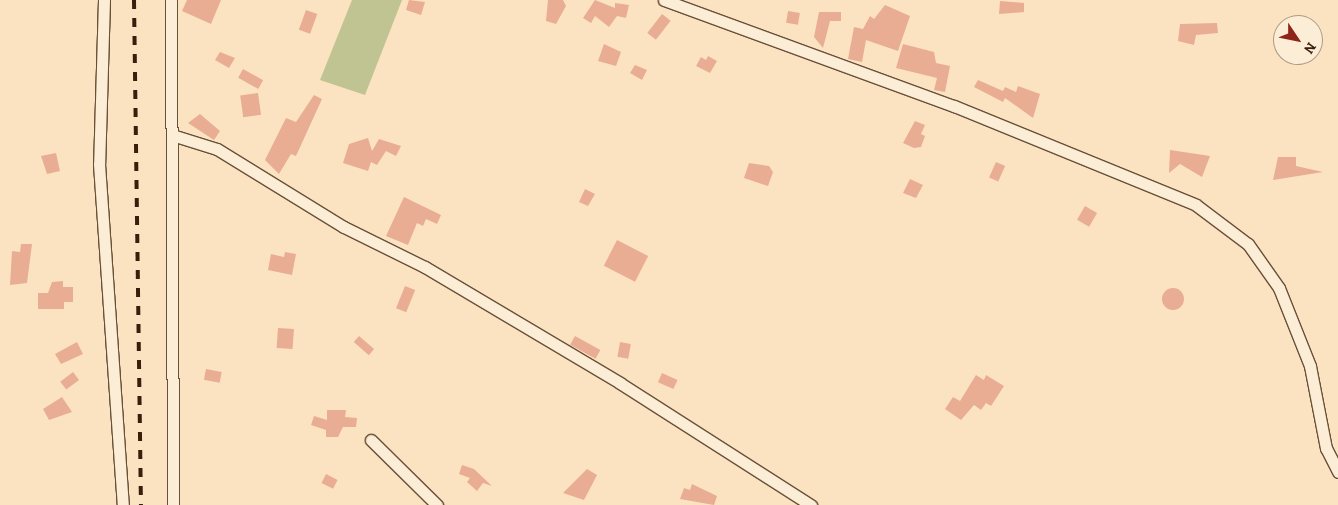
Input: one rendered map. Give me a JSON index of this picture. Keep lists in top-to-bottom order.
{
  "north": "bottom right"
}
